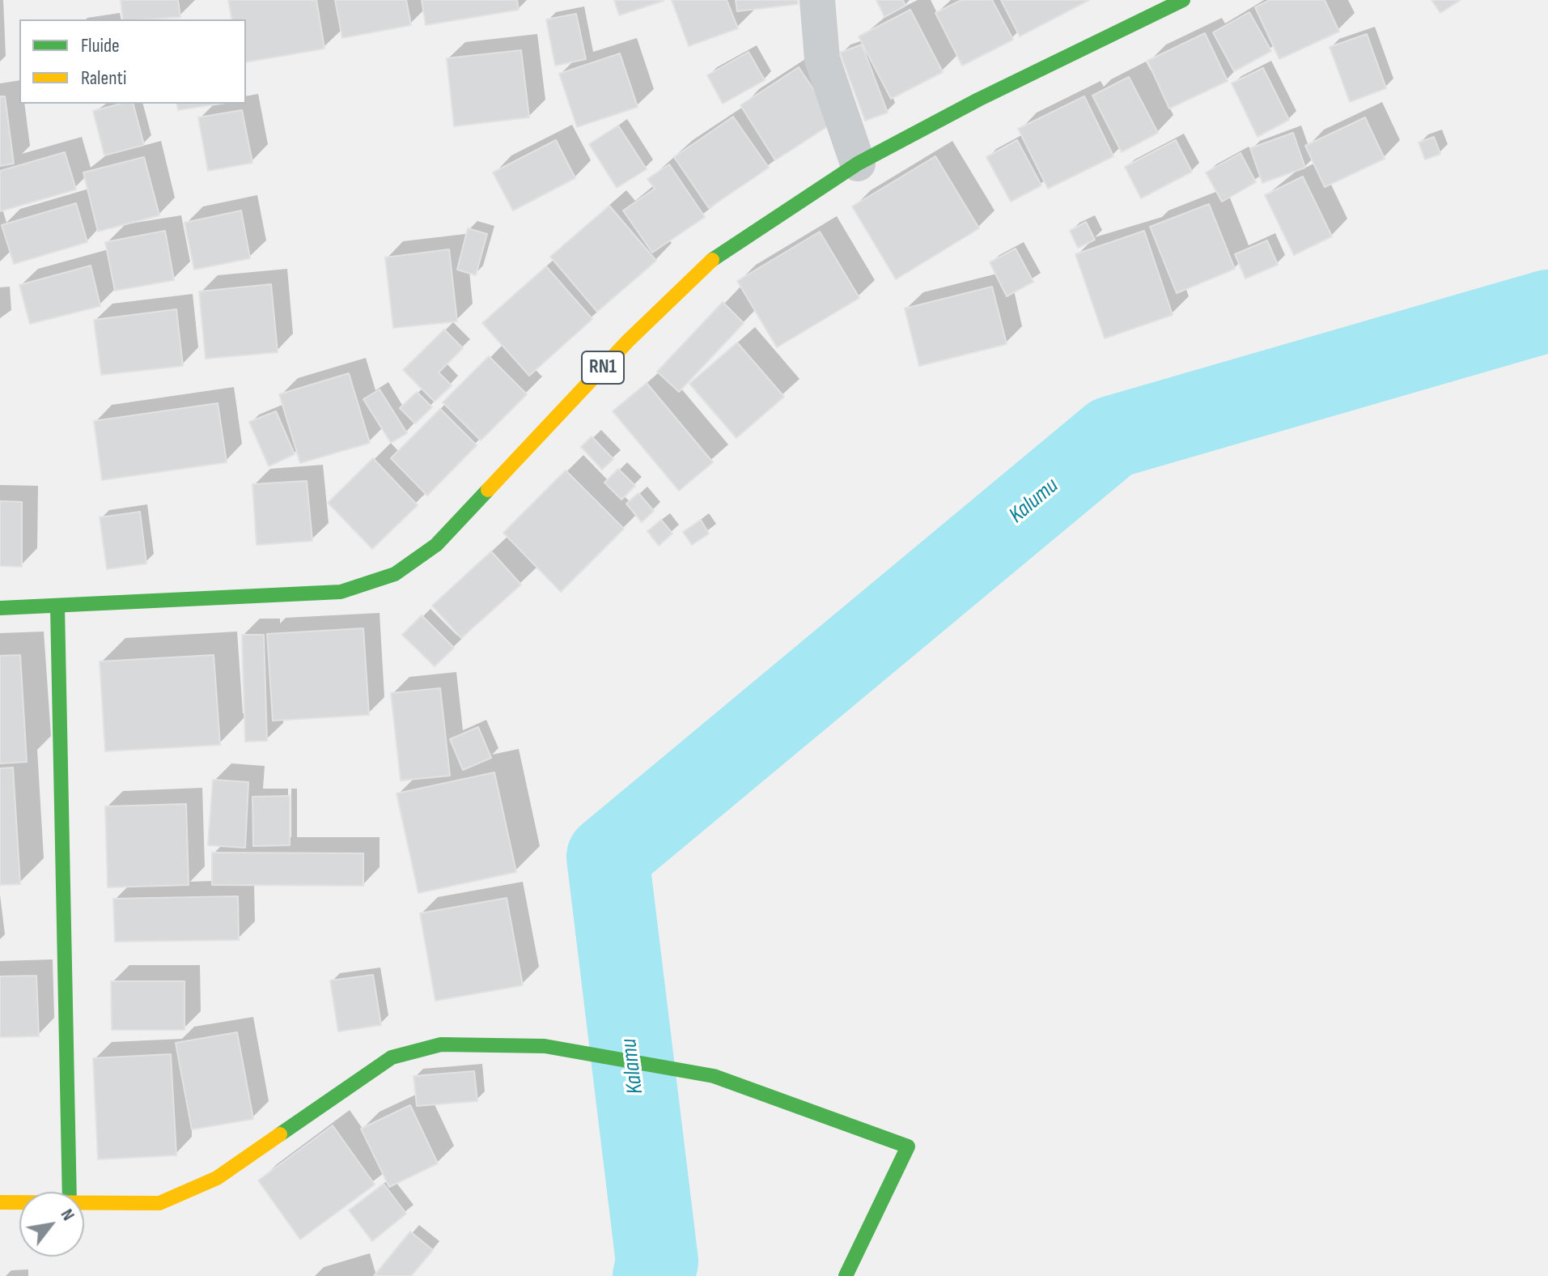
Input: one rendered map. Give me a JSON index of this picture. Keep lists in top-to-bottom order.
{
  "streets": {
    "main road": ["RN1"]
  },
  "water": ["Kalumu", "Kalamu"],
  "legend": ["Fluide", "Ralenti"],
  "north": "top right"
}
